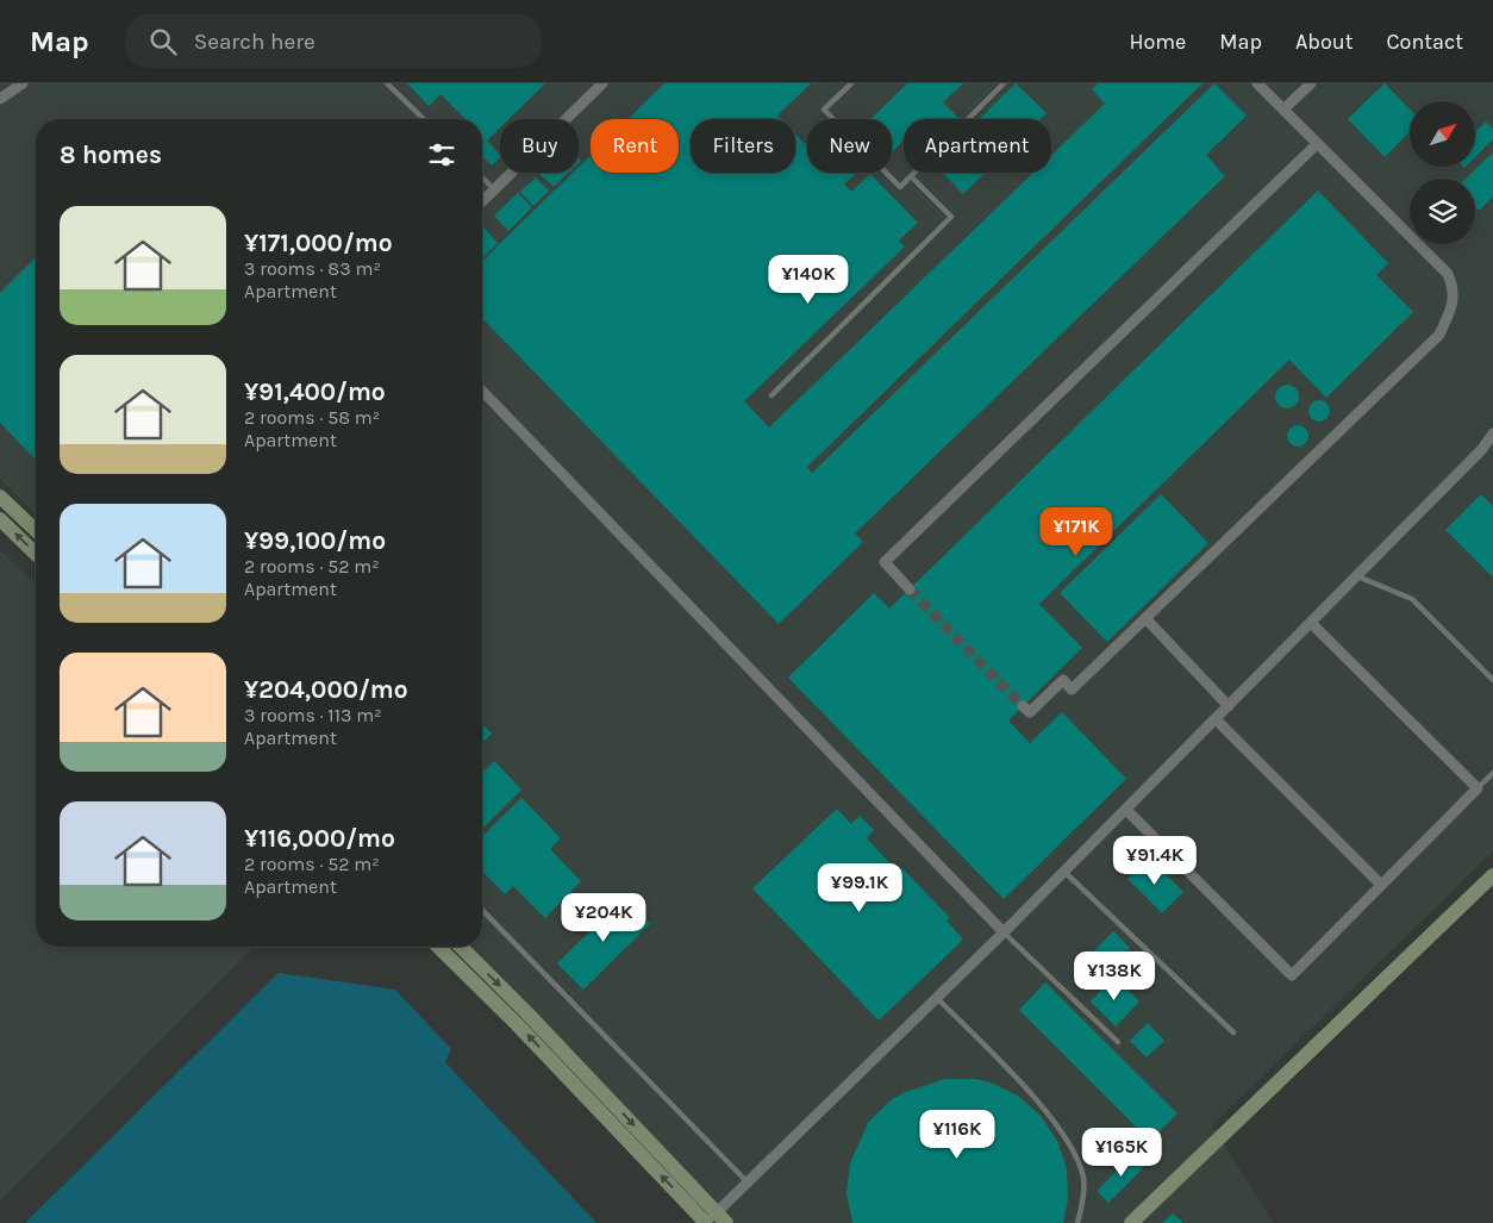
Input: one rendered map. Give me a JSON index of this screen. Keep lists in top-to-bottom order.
{
  "north": "top right",
  "page": {
    "header": "Map",
    "search": "Search here",
    "nav": [
      "Home",
      "Map",
      "About",
      "Contact"
    ],
    "chip": [
      "Buy",
      "Rent",
      "Filters",
      "New",
      "Apartment"
    ],
    "heading": "8 homes",
    "list": [
      {
        "name": "¥171,000/mo",
        "note": "3 rooms · 83 m² · Apartment"
      },
      {
        "name": "¥91,400/mo",
        "note": "2 rooms · 58 m² · Apartment"
      },
      {
        "name": "¥99,100/mo",
        "note": "2 rooms · 52 m² · Apartment"
      },
      {
        "name": "¥204,000/mo",
        "note": "3 rooms · 113 m² · Apartment"
      },
      {
        "name": "¥116,000/mo",
        "note": "2 rooms · 52 m² · Apartment"
      }
    ],
    "price": [
      "¥140K",
      "¥171K",
      "¥91.4K",
      "¥99.1K",
      "¥204K",
      "¥138K",
      "¥116K",
      "¥165K"
    ]
  }
}
